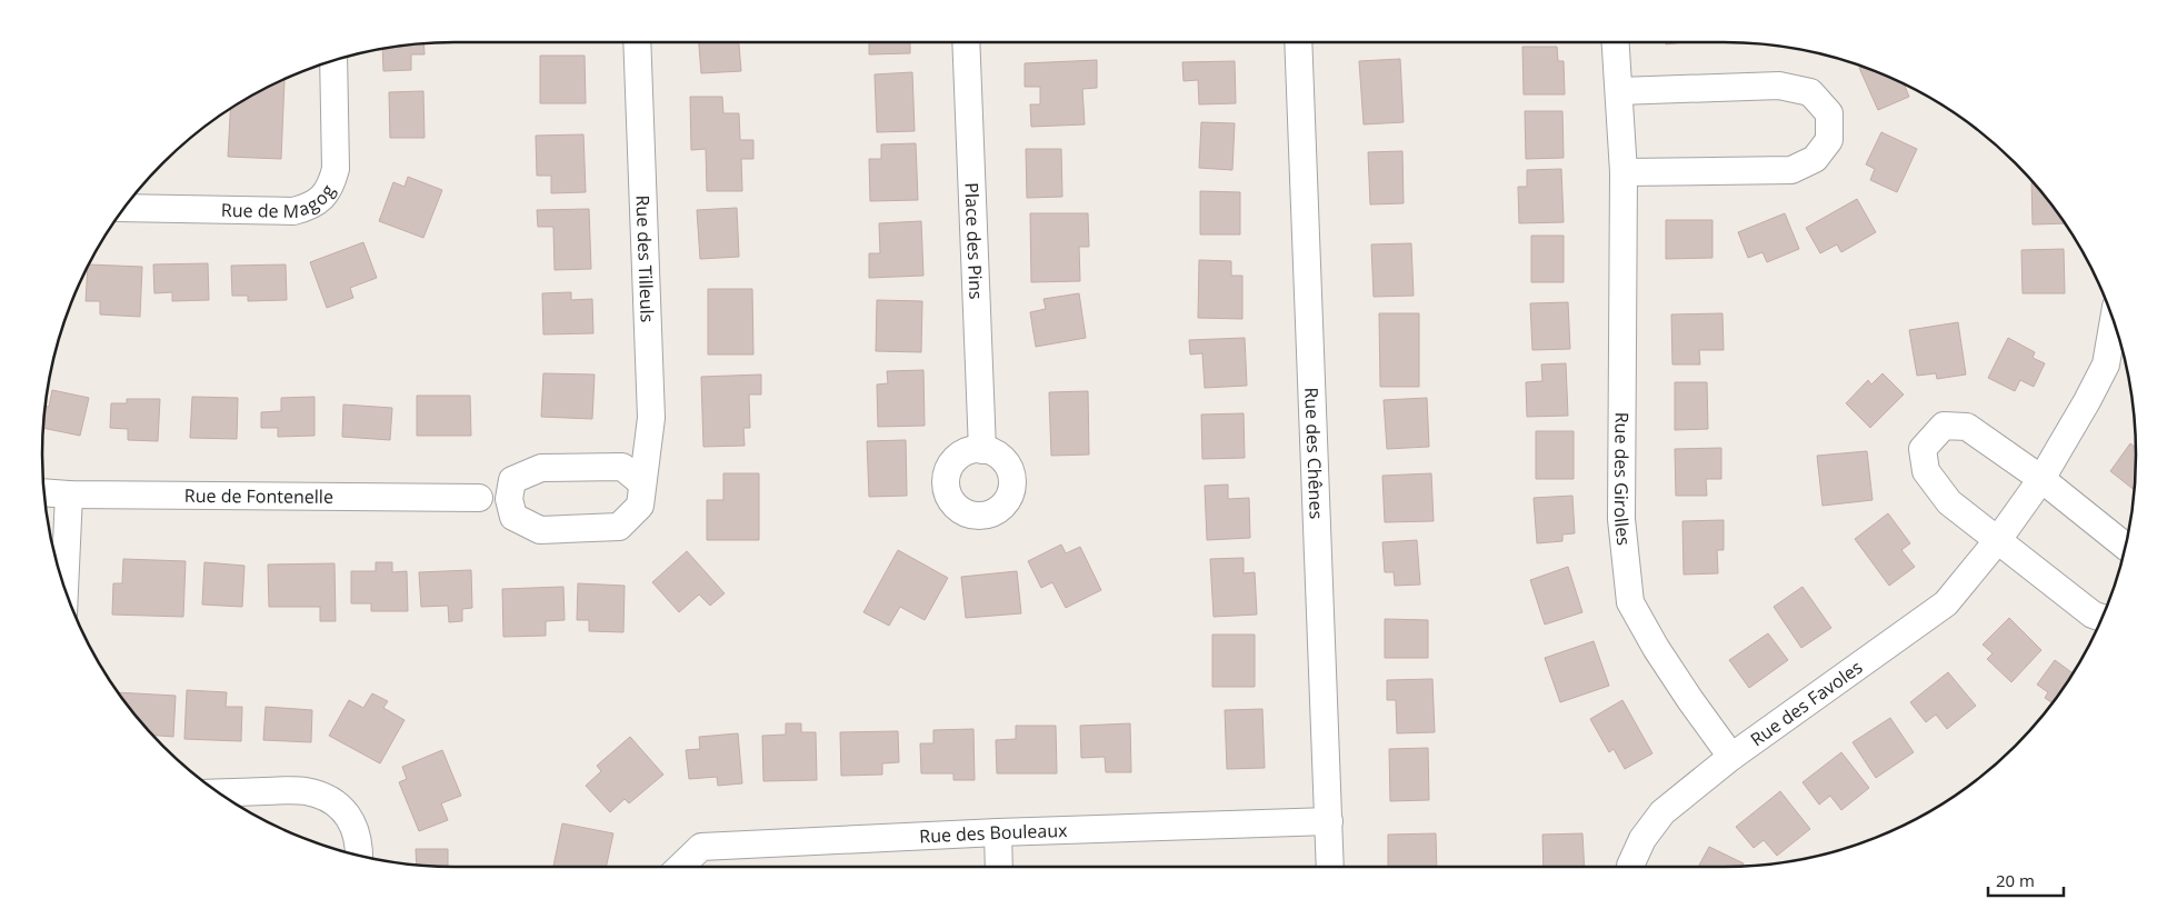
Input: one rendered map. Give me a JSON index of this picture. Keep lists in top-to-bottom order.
{
  "streets": {
    "street": [
      "Rue de Magog",
      "Place des Pins",
      "Rue des Tilleuls",
      "Rue des Chênes",
      "Rue des Girolles",
      "Rue de Fontenelle",
      "Rue des Favoles",
      "Rue des Bouleaux"
    ]
  },
  "crossings": [
    ["Rue des Chênes", "Rue des Bouleaux"],
    ["Rue des Girolles", "Rue des Favoles"]
  ],
  "scale_bar": "20 m"
}
